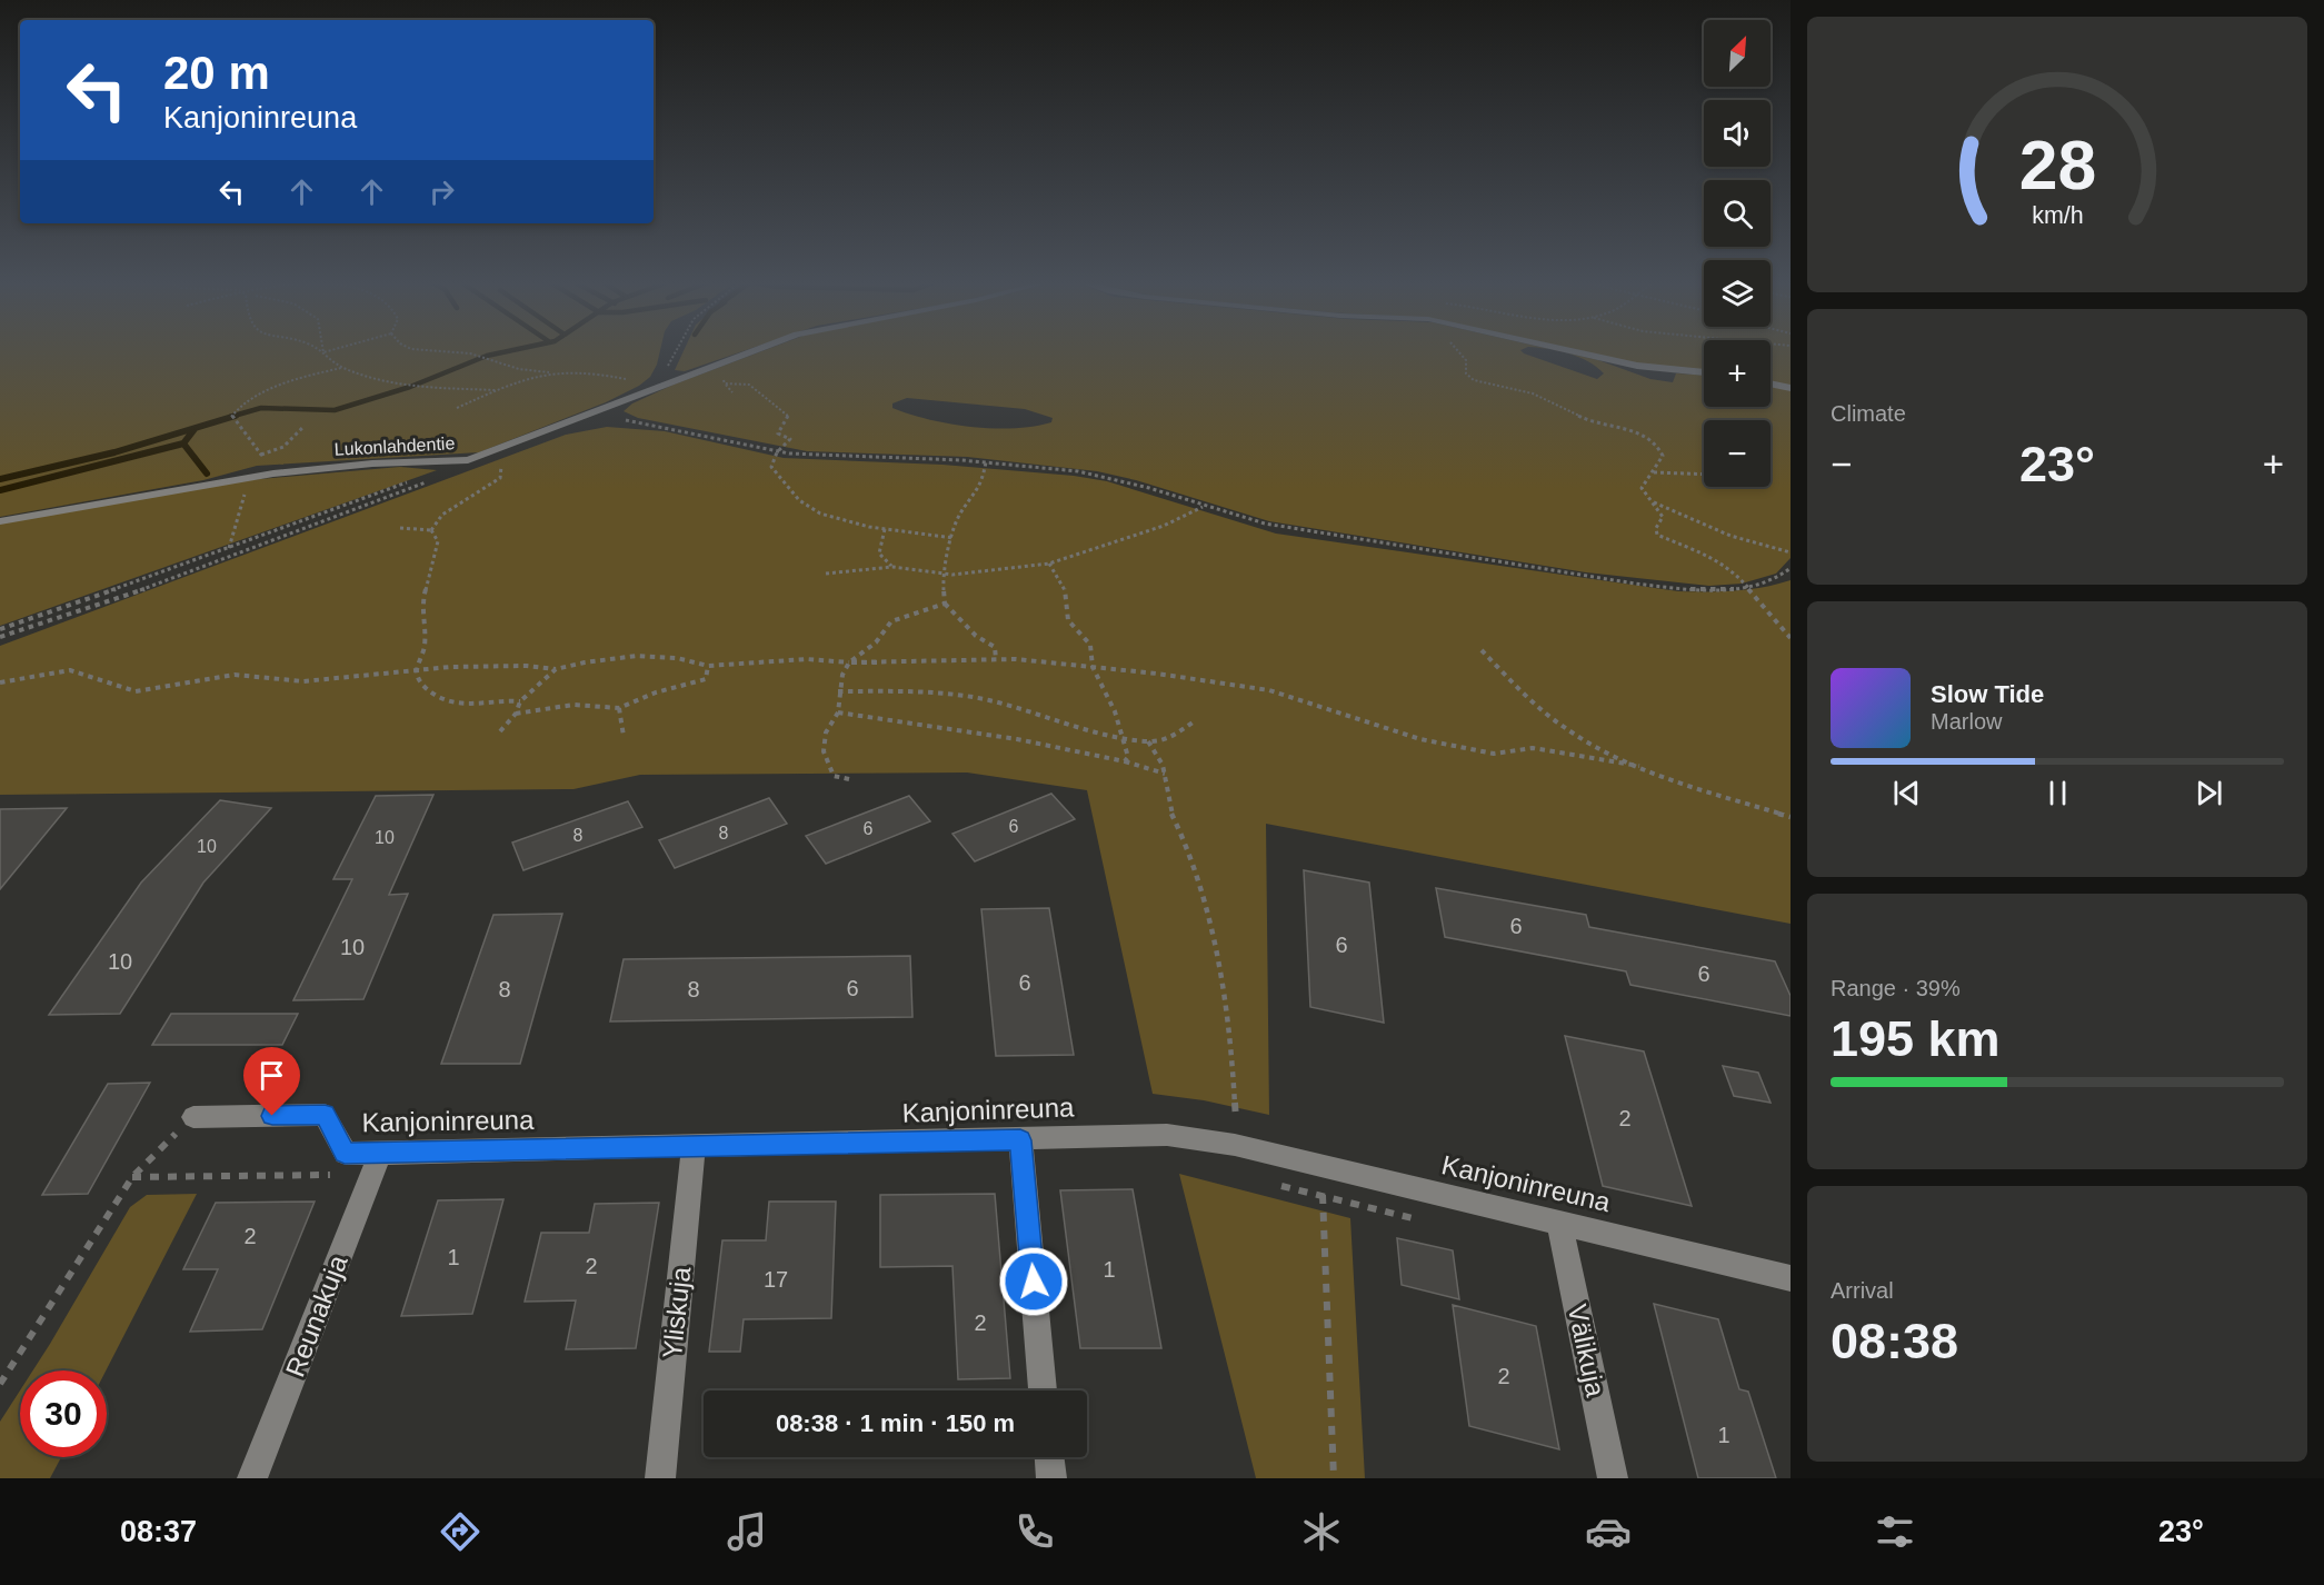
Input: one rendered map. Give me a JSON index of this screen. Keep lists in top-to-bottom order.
{
  "streets": {
    "street": [
      "Lukonlahdentie",
      "Kanjoninreuna",
      "Yliskuja",
      "Reunakuja",
      "Välikuja"
    ]
  },
  "crossings": [
    ["Kanjoninreuna", "Yliskuja"],
    ["Kanjoninreuna", "Reunakuja"],
    ["Kanjoninreuna", "Välikuja"]
  ],
  "house_numbers": [
    "6",
    "6",
    "8",
    "8",
    "10",
    "10",
    "6",
    "6",
    "10",
    "10",
    "6",
    "6",
    "6",
    "8",
    "8",
    "2",
    "2",
    "1",
    "2",
    "1",
    "17",
    "2",
    "2",
    "1"
  ],
  "north": "top right",
  "page": {
    "map_buttons": ["+", "−"],
    "turn": ["20 m", "Kanjoninreuna"],
    "tile": [
      "Climate",
      ["Range · 39%", "195 km"],
      ["Arrival", "08:38"]
    ],
    "heat": ["−", "23°", "+"],
    "song": ["Slow Tide", "Marlow"],
    "limit": "30",
    "trip": "08:38 · 1 min · 150 m",
    "tabs": ["08:37", "23°"],
    "gauge": ["28", "km/h"]
  }
}
